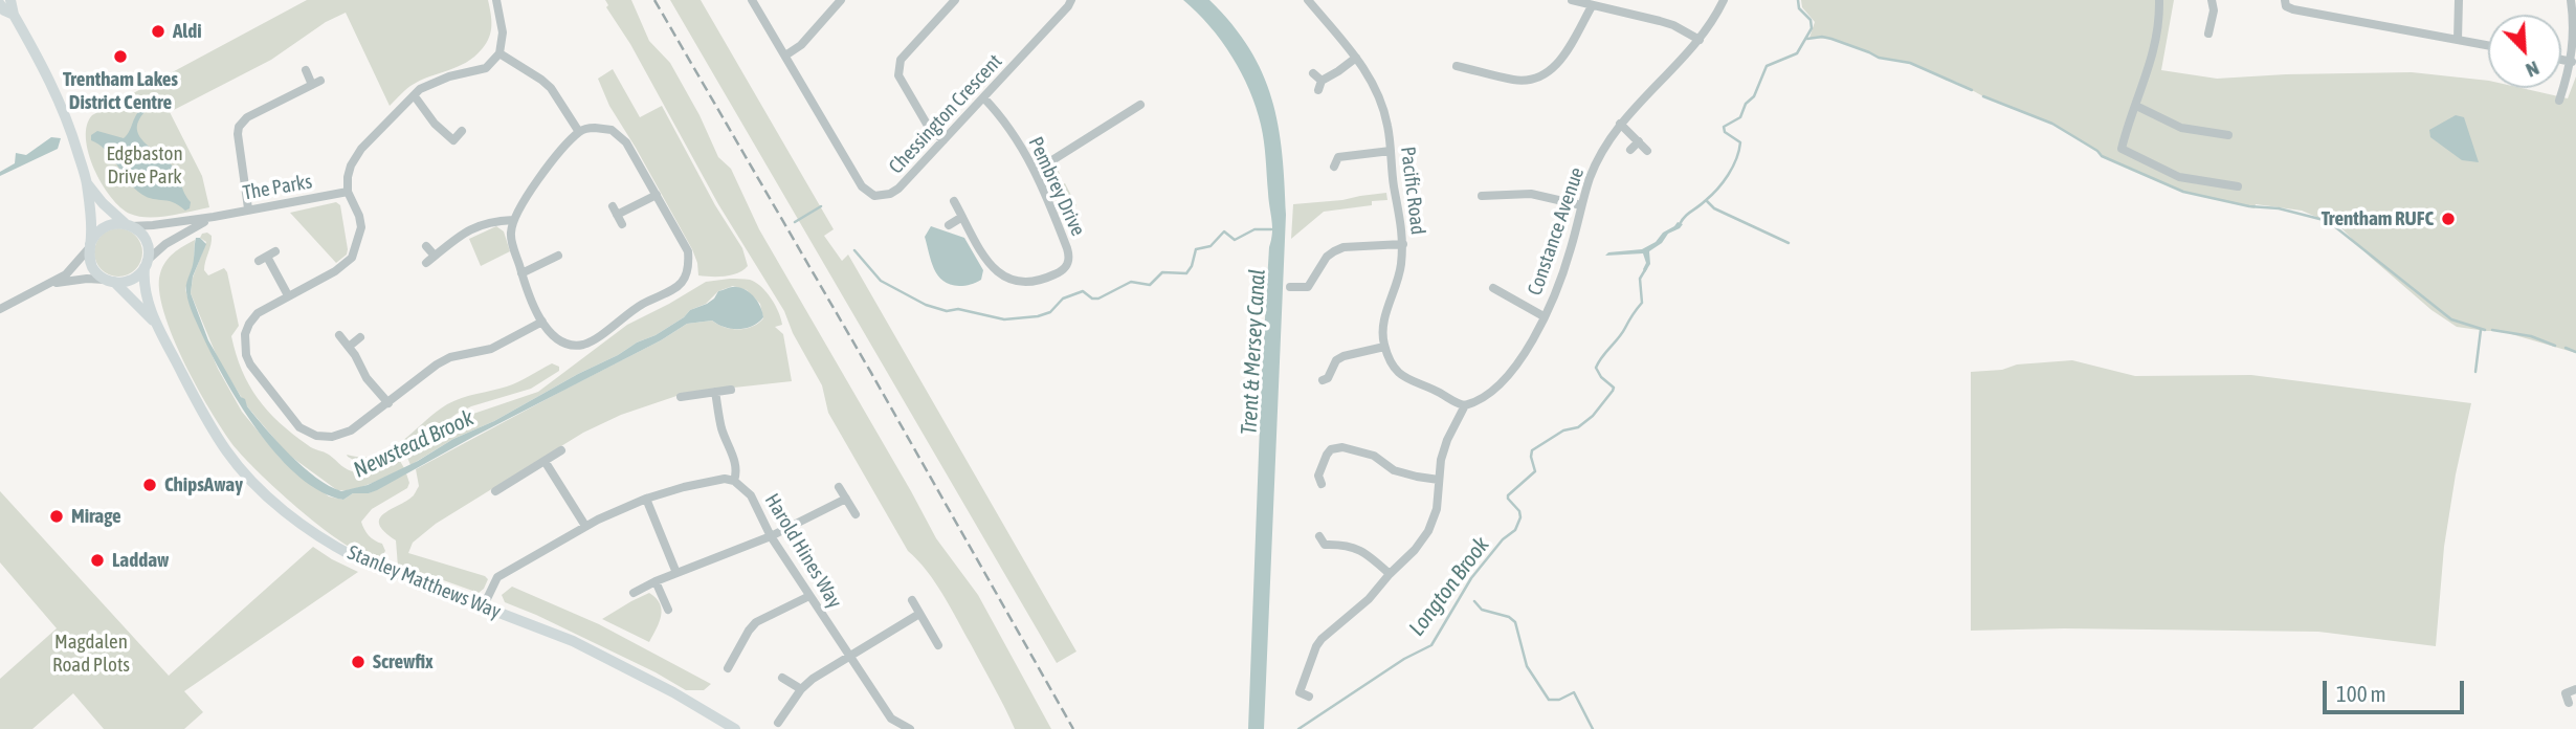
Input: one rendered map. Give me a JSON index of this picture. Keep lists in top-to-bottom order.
{
  "streets": {
    "main road": ["Stanley Matthews Way"],
    "street": [
      "Chessington Crescent",
      "Pembrey Drive",
      "The Parks",
      "Pacific Road",
      "Constance Avenue",
      "Harold Hines Way"
    ]
  },
  "crossings": [
    ["Chessington Crescent", "Pembrey Drive"],
    ["The Parks", "Stanley Matthews Way"]
  ],
  "water": ["Trent & Mersey Canal", "Newstead Brook", "Longton Brook"],
  "parks": ["Edgbaston Drive Park", "Magdalen Road Plots"],
  "places": [
    "Aldi",
    "Trentham Lakes District Centre",
    "Trentham RUFC",
    "ChipsAway",
    "Mirage",
    "Laddaw",
    "Screwfix"
  ],
  "scale_bar": "100 m",
  "north": "bottom right"
}
